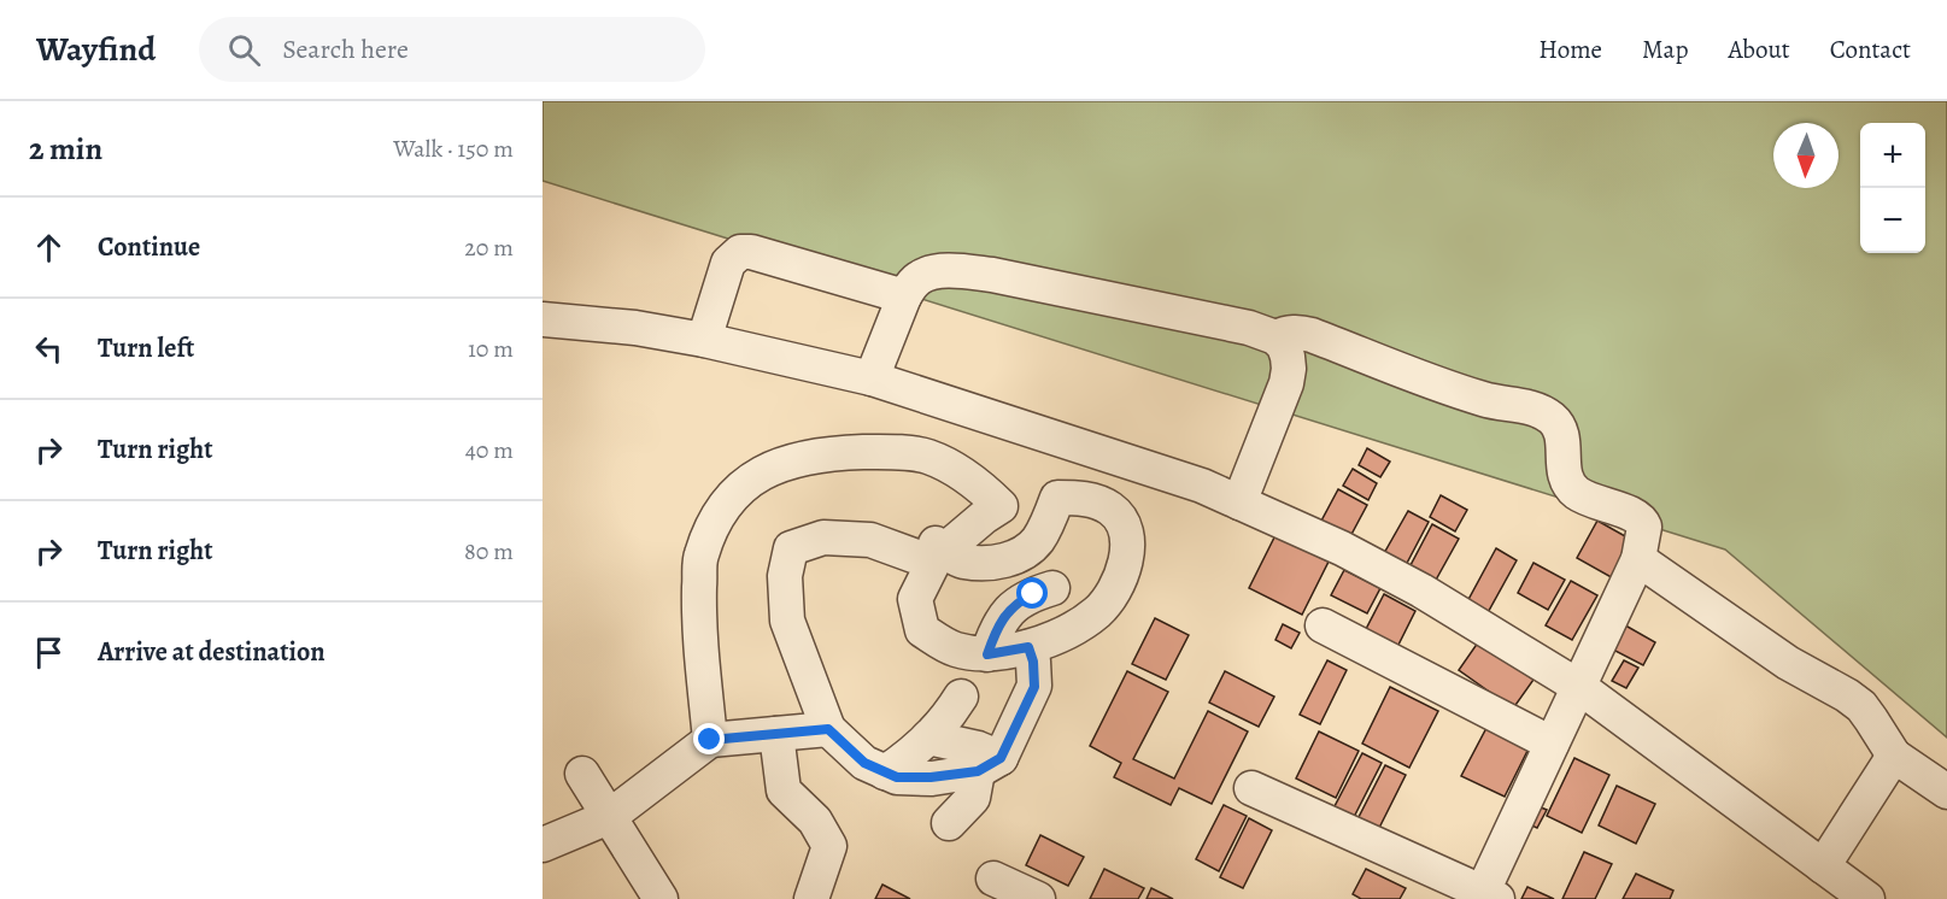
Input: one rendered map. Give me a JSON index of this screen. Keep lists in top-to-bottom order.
{
  "north": "bottom",
  "page": {
    "header": "Wayfind",
    "search": "Search here",
    "nav": [
      "Home",
      "Map",
      "About",
      "Contact"
    ],
    "heading": ["2 min", "Walk · 150 m"],
    "map_buttons": ["+", "−"],
    "list": [
      ["Continue", "20 m"],
      ["Turn left", "10 m"],
      ["Turn right", "40 m"],
      ["Turn right", "80 m"],
      "Arrive at destination"
    ]
  }
}
